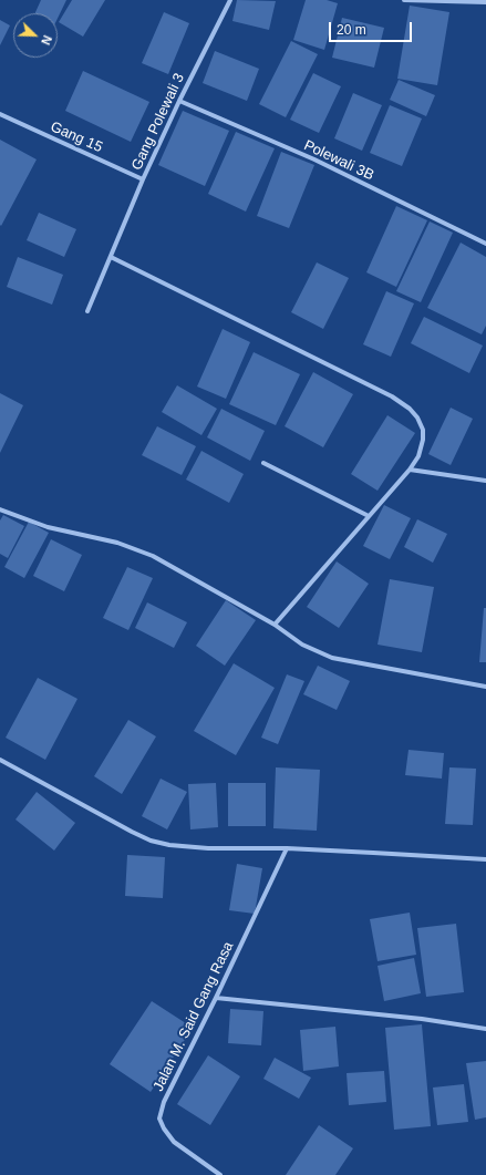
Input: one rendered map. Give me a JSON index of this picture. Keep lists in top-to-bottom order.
{
  "streets": {
    "street": [
      "Gang Polewali 3",
      "Gang 15",
      "Polewali 3B",
      "Jalan M. Said Gang Rasa"
    ]
  },
  "crossings": [
    ["Gang Polewali 3", "Gang 15"],
    ["Gang Polewali 3", "Polewali 3B"]
  ],
  "scale_bar": "20 m",
  "north": "bottom right"
}
